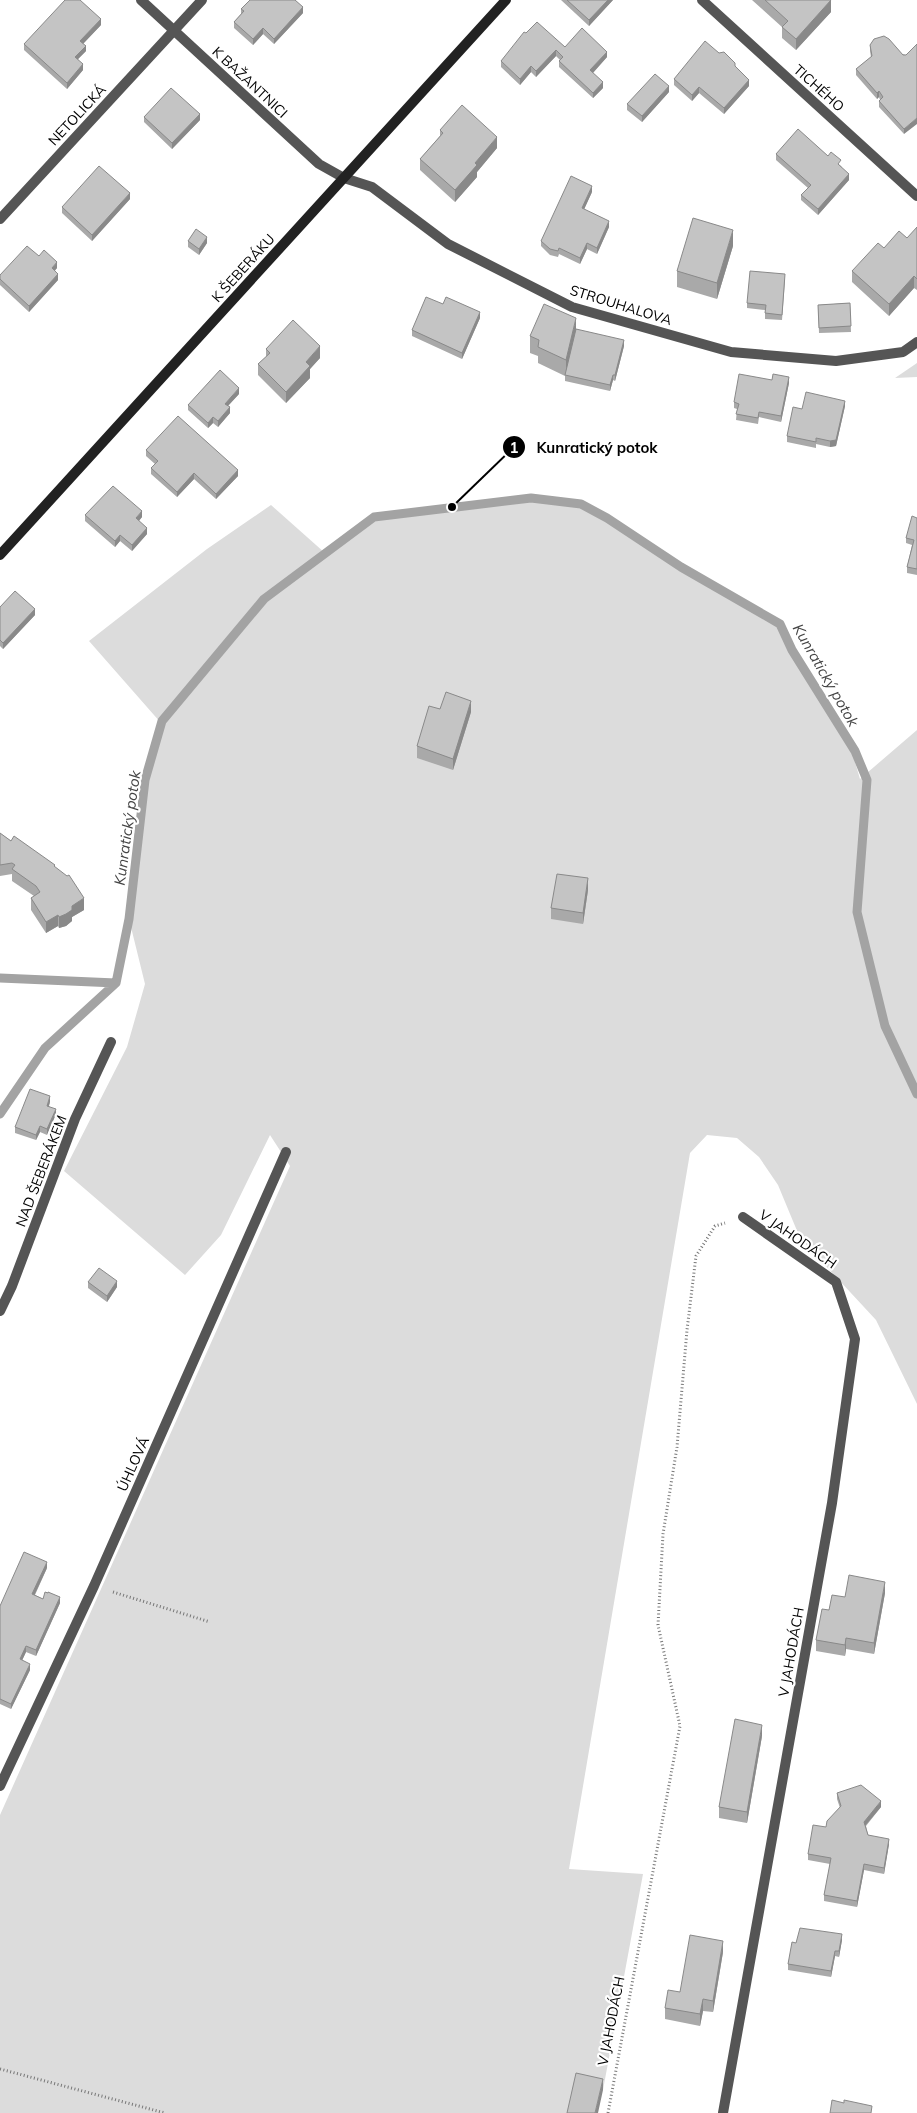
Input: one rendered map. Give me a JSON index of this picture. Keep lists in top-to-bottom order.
{
  "streets": {
    "street": [
      "K BAŽANTNICI",
      "TICHÉHO",
      "NETOLICKÁ",
      "K ŠEBERÁKU",
      "STROUHALOVA",
      "NAD ŠEBERÁKEM",
      "V JAHODÁCH",
      "ÚHLOVÁ"
    ]
  },
  "crossings": [
    ["K BAŽANTNICI", "NETOLICKÁ"],
    ["K BAŽANTNICI", "K ŠEBERÁKU"],
    ["K BAŽANTNICI", "STROUHALOVA"],
    ["K ŠEBERÁKU", "STROUHALOVA"]
  ],
  "water": ["Kunratický potok"],
  "places": ["Kunratický potok"]
}
